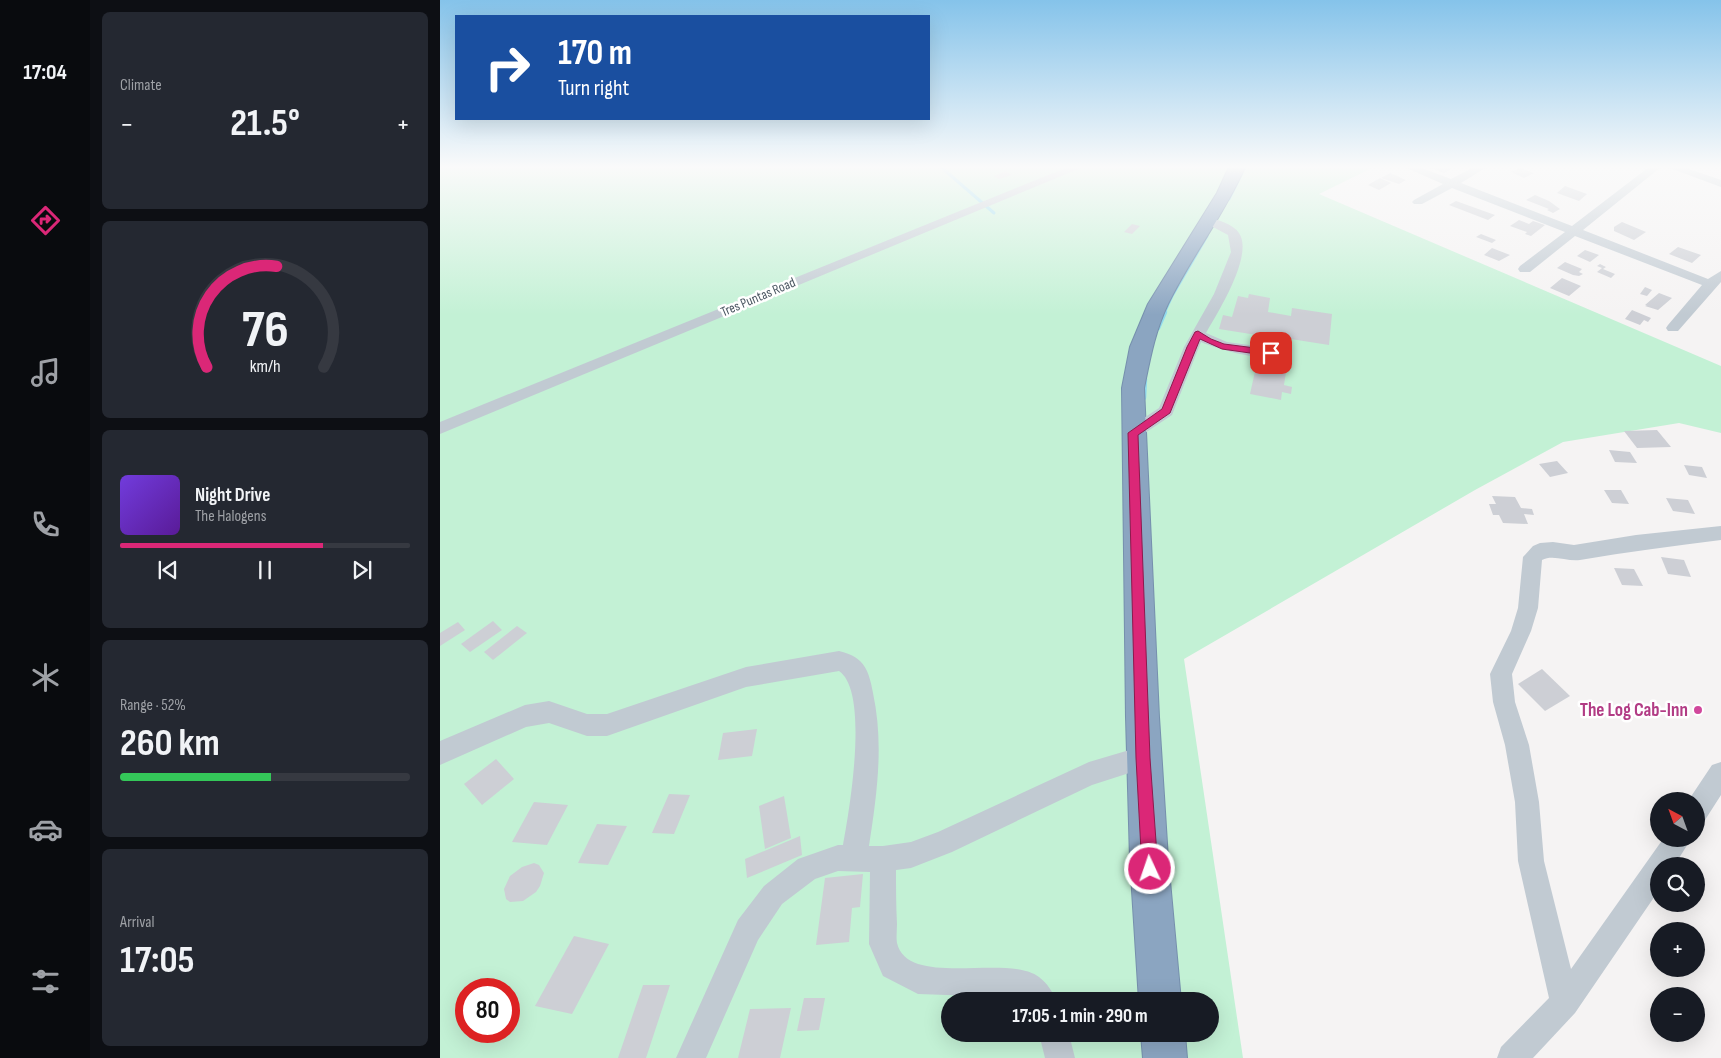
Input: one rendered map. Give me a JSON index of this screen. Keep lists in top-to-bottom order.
{
  "streets": {
    "street": ["Tres Puntas Road"]
  },
  "places": ["The Log Cab-Inn"],
  "north": "top left",
  "page": {
    "tabs": "17:04",
    "tile": [
      "Climate",
      ["Range · 52%", "260 km"],
      ["Arrival", "17:05"]
    ],
    "turn": ["170 m", "Turn right"],
    "heat": ["−", "21.5°", "+"],
    "song": ["Night Drive", "The Halogens"],
    "map_buttons": ["+", "−"],
    "limit": "80",
    "trip": "17:05 · 1 min · 290 m",
    "gauge": ["76", "km/h"]
  }
}
